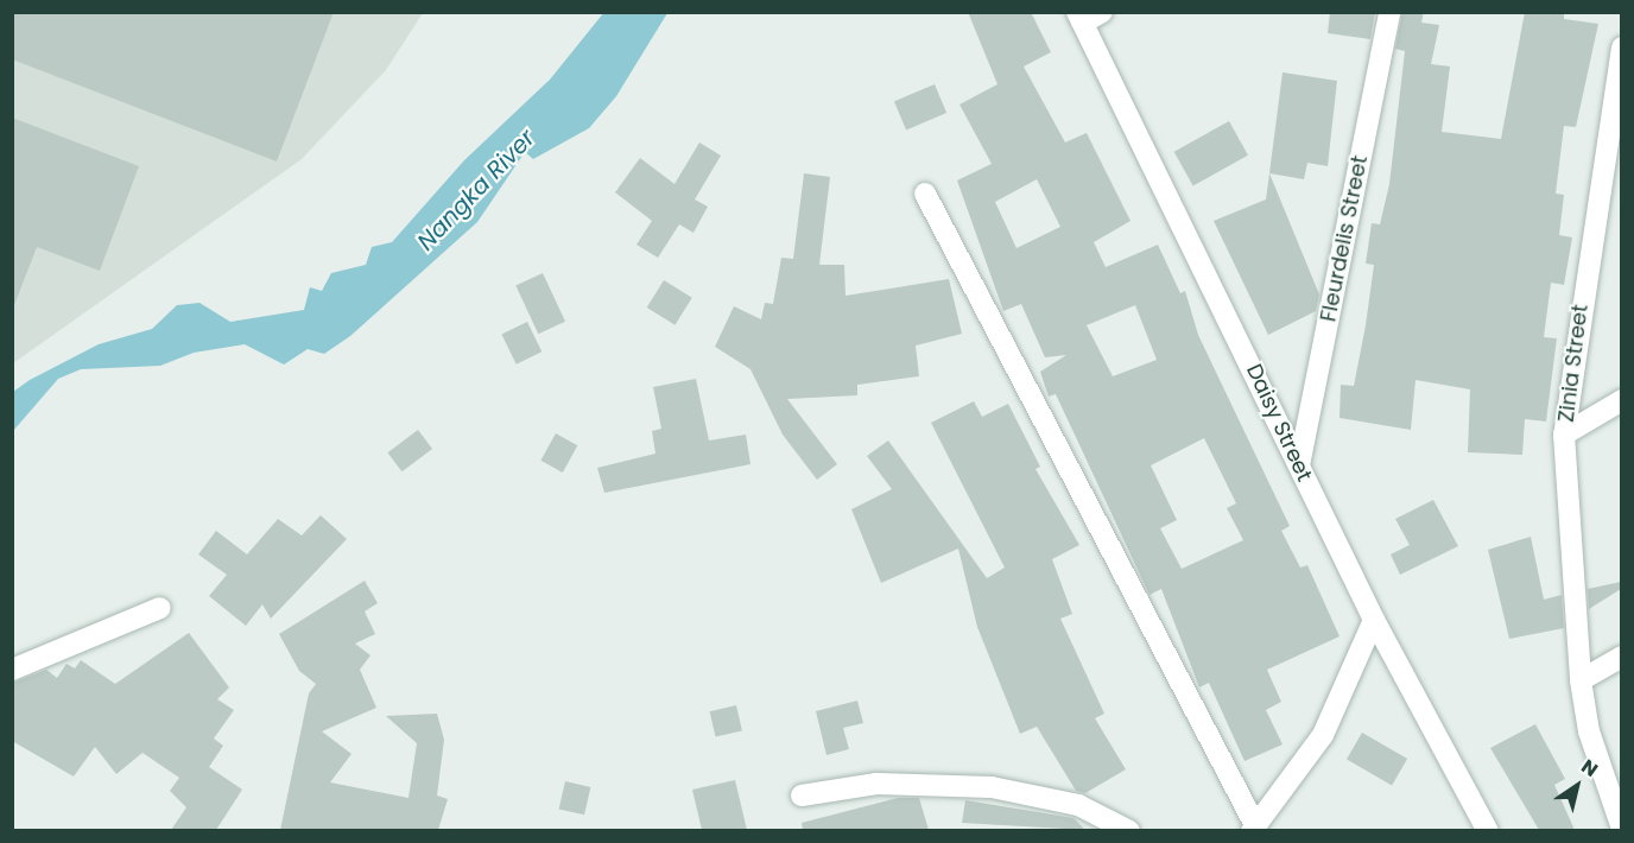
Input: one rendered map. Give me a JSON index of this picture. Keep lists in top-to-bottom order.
{
  "streets": {
    "street": ["Fleurdelis Street", "Zinia Street", "Daisy Street"]
  },
  "crossings": [
    ["Fleurdelis Street", "Daisy Street"]
  ],
  "water": ["Nangka River"],
  "north": "top right"
}
